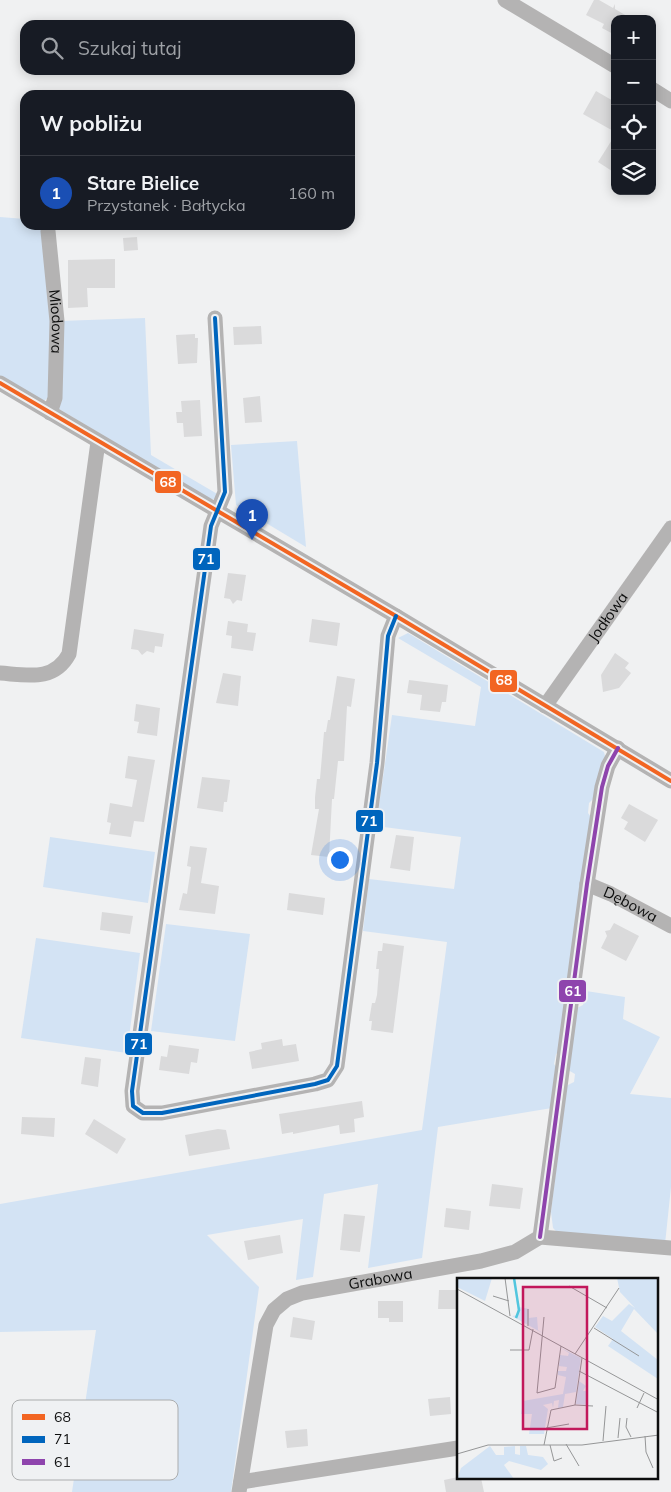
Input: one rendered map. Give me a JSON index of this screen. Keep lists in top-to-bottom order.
{
  "streets": {
    "street": [
      "Miodowa",
      "Jodłowa",
      "Dębowa",
      "Grabowa"
    ]
  },
  "lines": ["transit line 71", "transit line 68", "transit line 61"],
  "legend": ["68", "71", "61"],
  "page": {
    "map_buttons": ["+", "−"],
    "search": "Szukaj tutaj",
    "heading": "W pobliżu",
    "list": [
      {
        "mark": "1",
        "name": "Stare Bielice",
        "note": "Przystanek · Bałtycka",
        "value": "160 m"
      }
    ],
    "pins": "1"
  }
}
